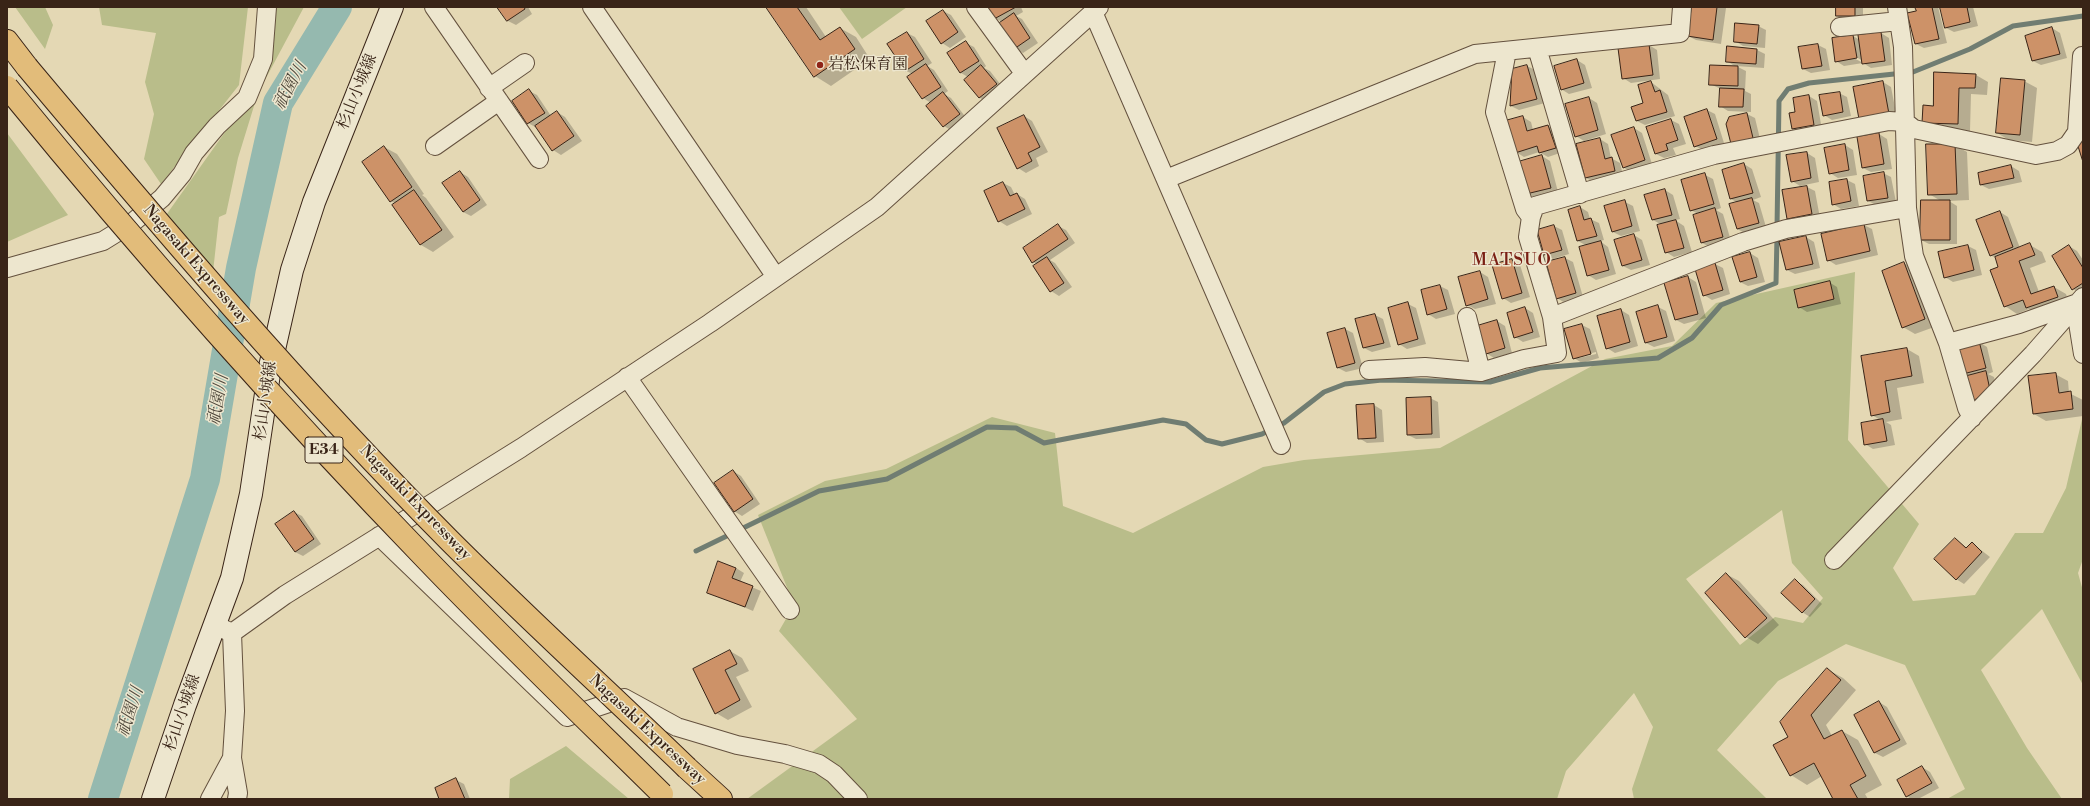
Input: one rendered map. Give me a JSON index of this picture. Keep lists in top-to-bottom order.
{
  "streets": {
    "highway": ["Nagasaki Expressway", "E34"],
    "main road": ["杉山小城線"]
  },
  "districts": ["MATSUO"],
  "water": ["祇園川"],
  "places": ["岩松保育園"]
}
